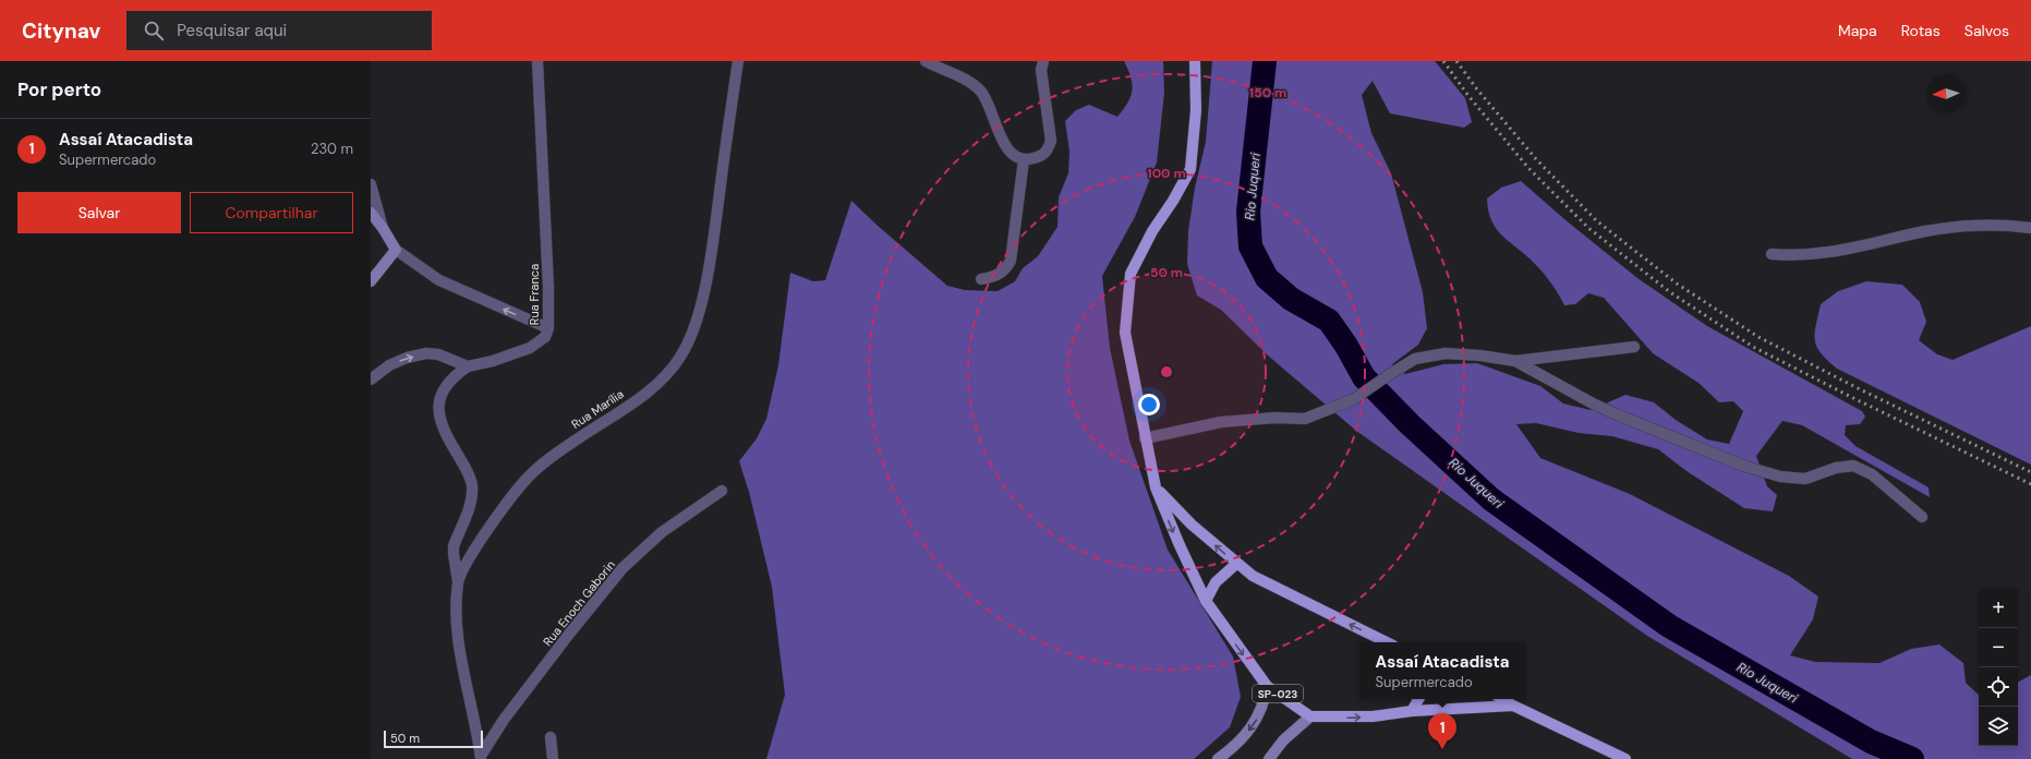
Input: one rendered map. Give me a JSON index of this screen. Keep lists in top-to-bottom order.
{
  "streets": {
    "main road": ["SP-023"],
    "street": ["Rua Franca", "Rua Marília", "Rua Enoch Gaborin"]
  },
  "crossings": [
    ["Rua Marília", "Rua Enoch Gaborin"]
  ],
  "water": ["Rio Juqueri"],
  "scale_bar": "50 m",
  "north": "left",
  "page": {
    "header": "Citynav",
    "search": "Pesquisar aqui",
    "nav": ["Mapa", "Rotas", "Salvos"],
    "heading": "Por perto",
    "list": [
      {
        "mark": "1",
        "name": "Assaí Atacadista",
        "note": "Supermercado",
        "value": "230 m"
      }
    ],
    "buttons": ["Salvar", "Compartilhar"],
    "map_buttons": ["+", "−"],
    "popup": ["Assaí Atacadista", "Supermercado"],
    "pins": "1",
    "scale": "50 m"
  },
  "rings": ["150 m", "100 m", "50 m"]
}
